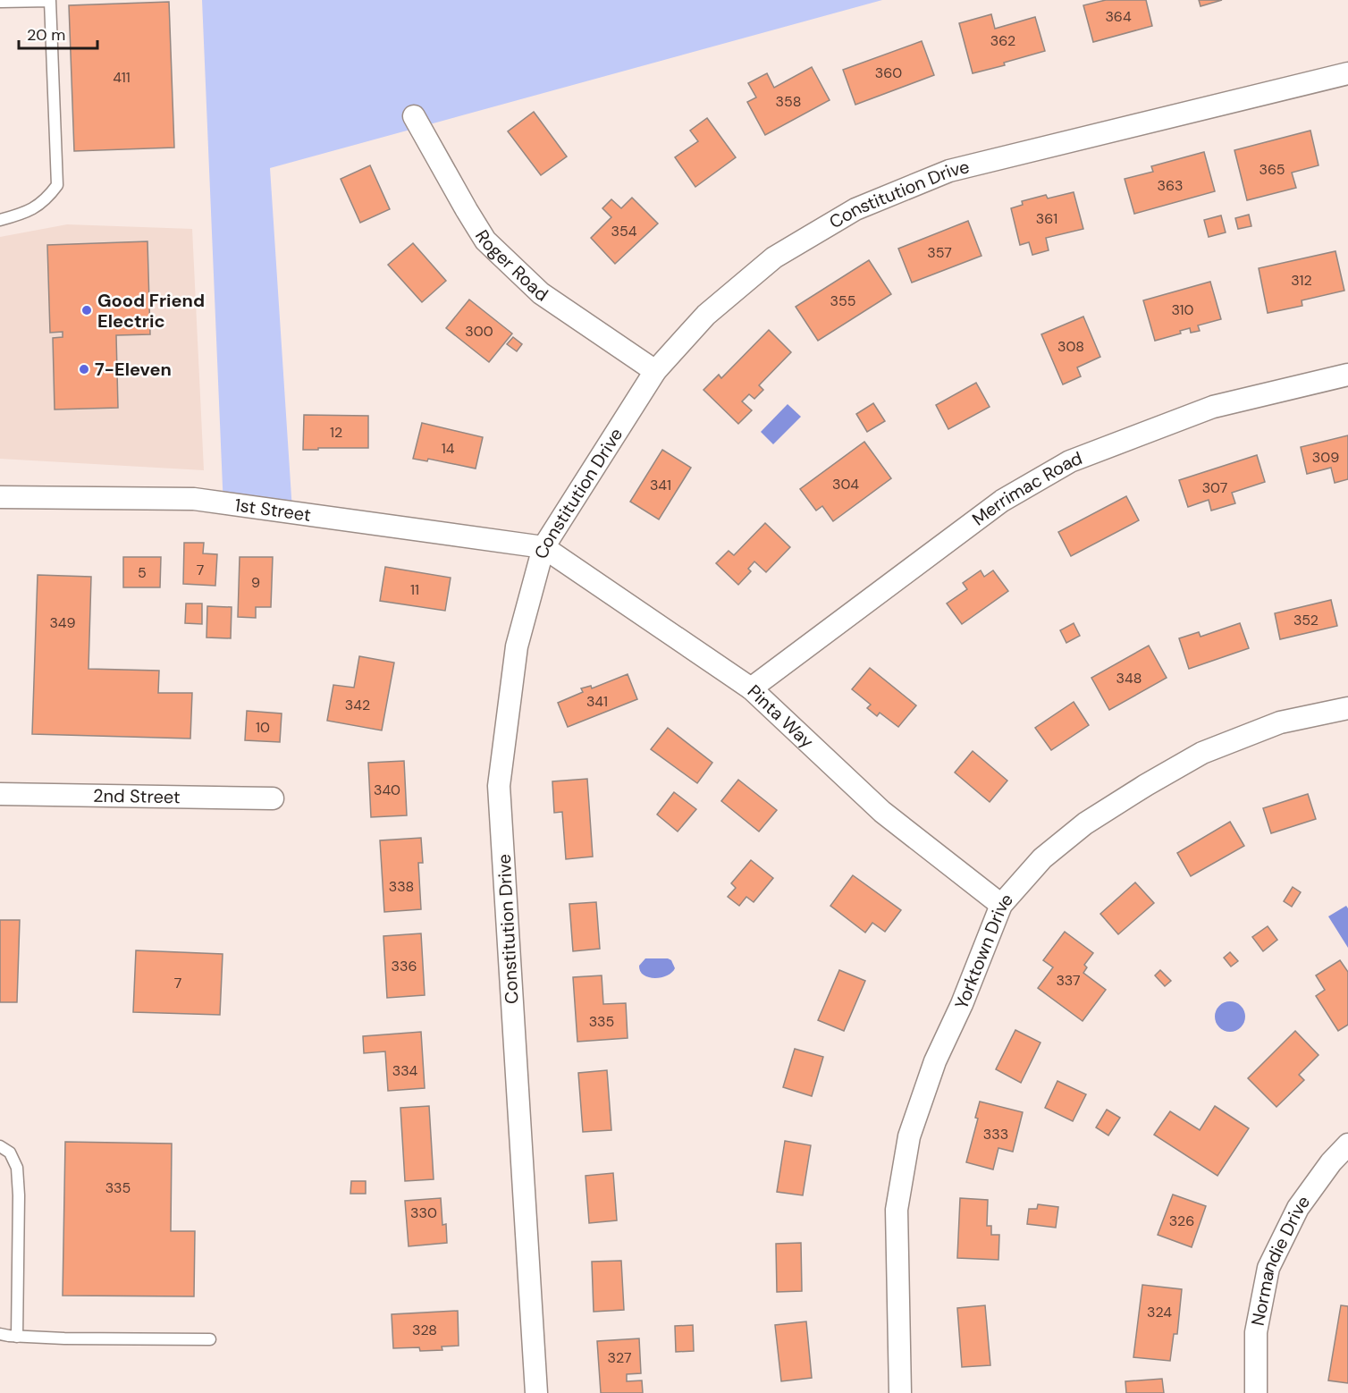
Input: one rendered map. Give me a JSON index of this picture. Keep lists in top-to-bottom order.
{
  "streets": {
    "street": [
      "Constitution Drive",
      "Roger Road",
      "Merrimac Road",
      "1st Street",
      "Pinta Way",
      "2nd Street",
      "Yorktown Drive",
      "Normandie Drive"
    ]
  },
  "crossings": [
    ["Constitution Drive", "Roger Road"],
    ["Constitution Drive", "1st Street"],
    ["Constitution Drive", "Pinta Way"],
    ["Merrimac Road", "Pinta Way"],
    ["1st Street", "Pinta Way"],
    ["Pinta Way", "Yorktown Drive"]
  ],
  "places": ["Good Friend Electric", "7-Eleven"],
  "house_numbers": [
    "364",
    "362",
    "360",
    "411",
    "358",
    "365",
    "363",
    "361",
    "354",
    "357",
    "312",
    "355",
    "310",
    "300",
    "308",
    "12",
    "14",
    "309",
    "304",
    "341",
    "307",
    "7",
    "5",
    "9",
    "11",
    "352",
    "349",
    "348",
    "341",
    "342",
    "10",
    "340",
    "338",
    "336",
    "337",
    "7",
    "335",
    "334",
    "333",
    "335",
    "330",
    "326",
    "324",
    "328",
    "327"
  ],
  "scale_bar": "20 m"
}
